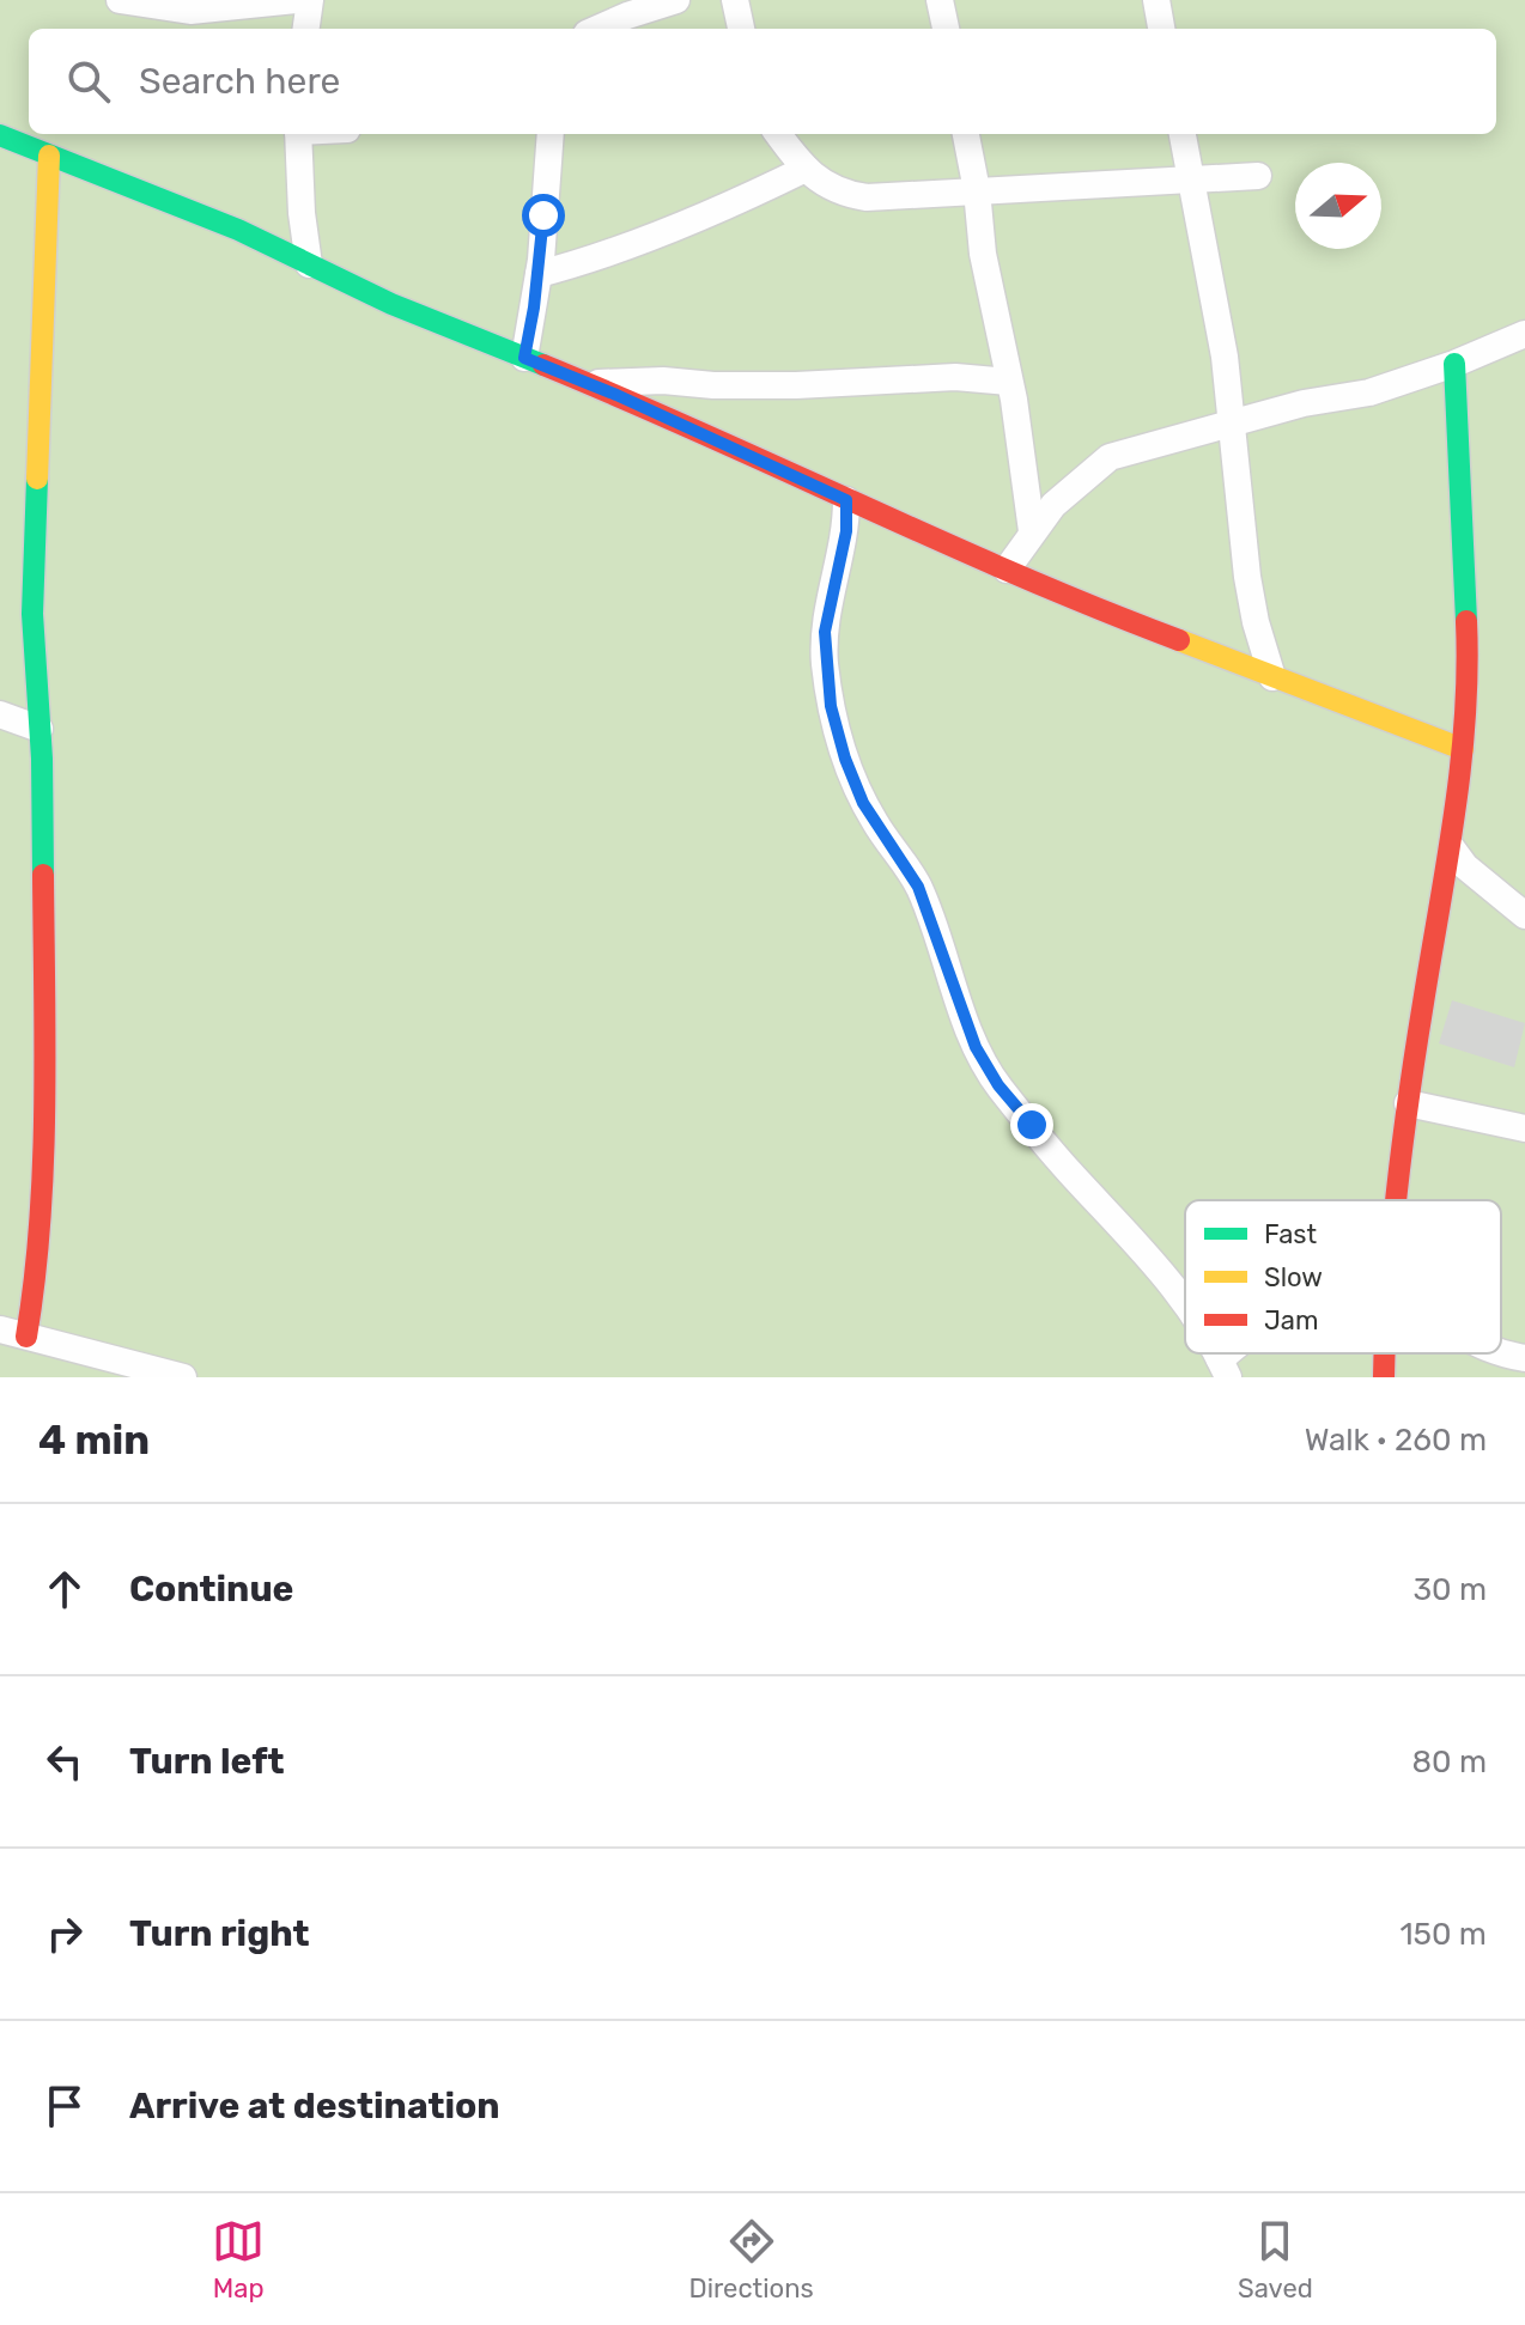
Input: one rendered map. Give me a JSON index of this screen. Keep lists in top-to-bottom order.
{
  "legend": ["Fast", "Slow", "Jam"],
  "north": "right",
  "page": {
    "search": "Search here",
    "heading": ["4 min", "Walk · 260 m"],
    "list": [
      ["Continue", "30 m"],
      ["Turn left", "80 m"],
      ["Turn right", "150 m"],
      "Arrive at destination"
    ],
    "nav": ["Map", "Directions", "Saved"]
  }
}
